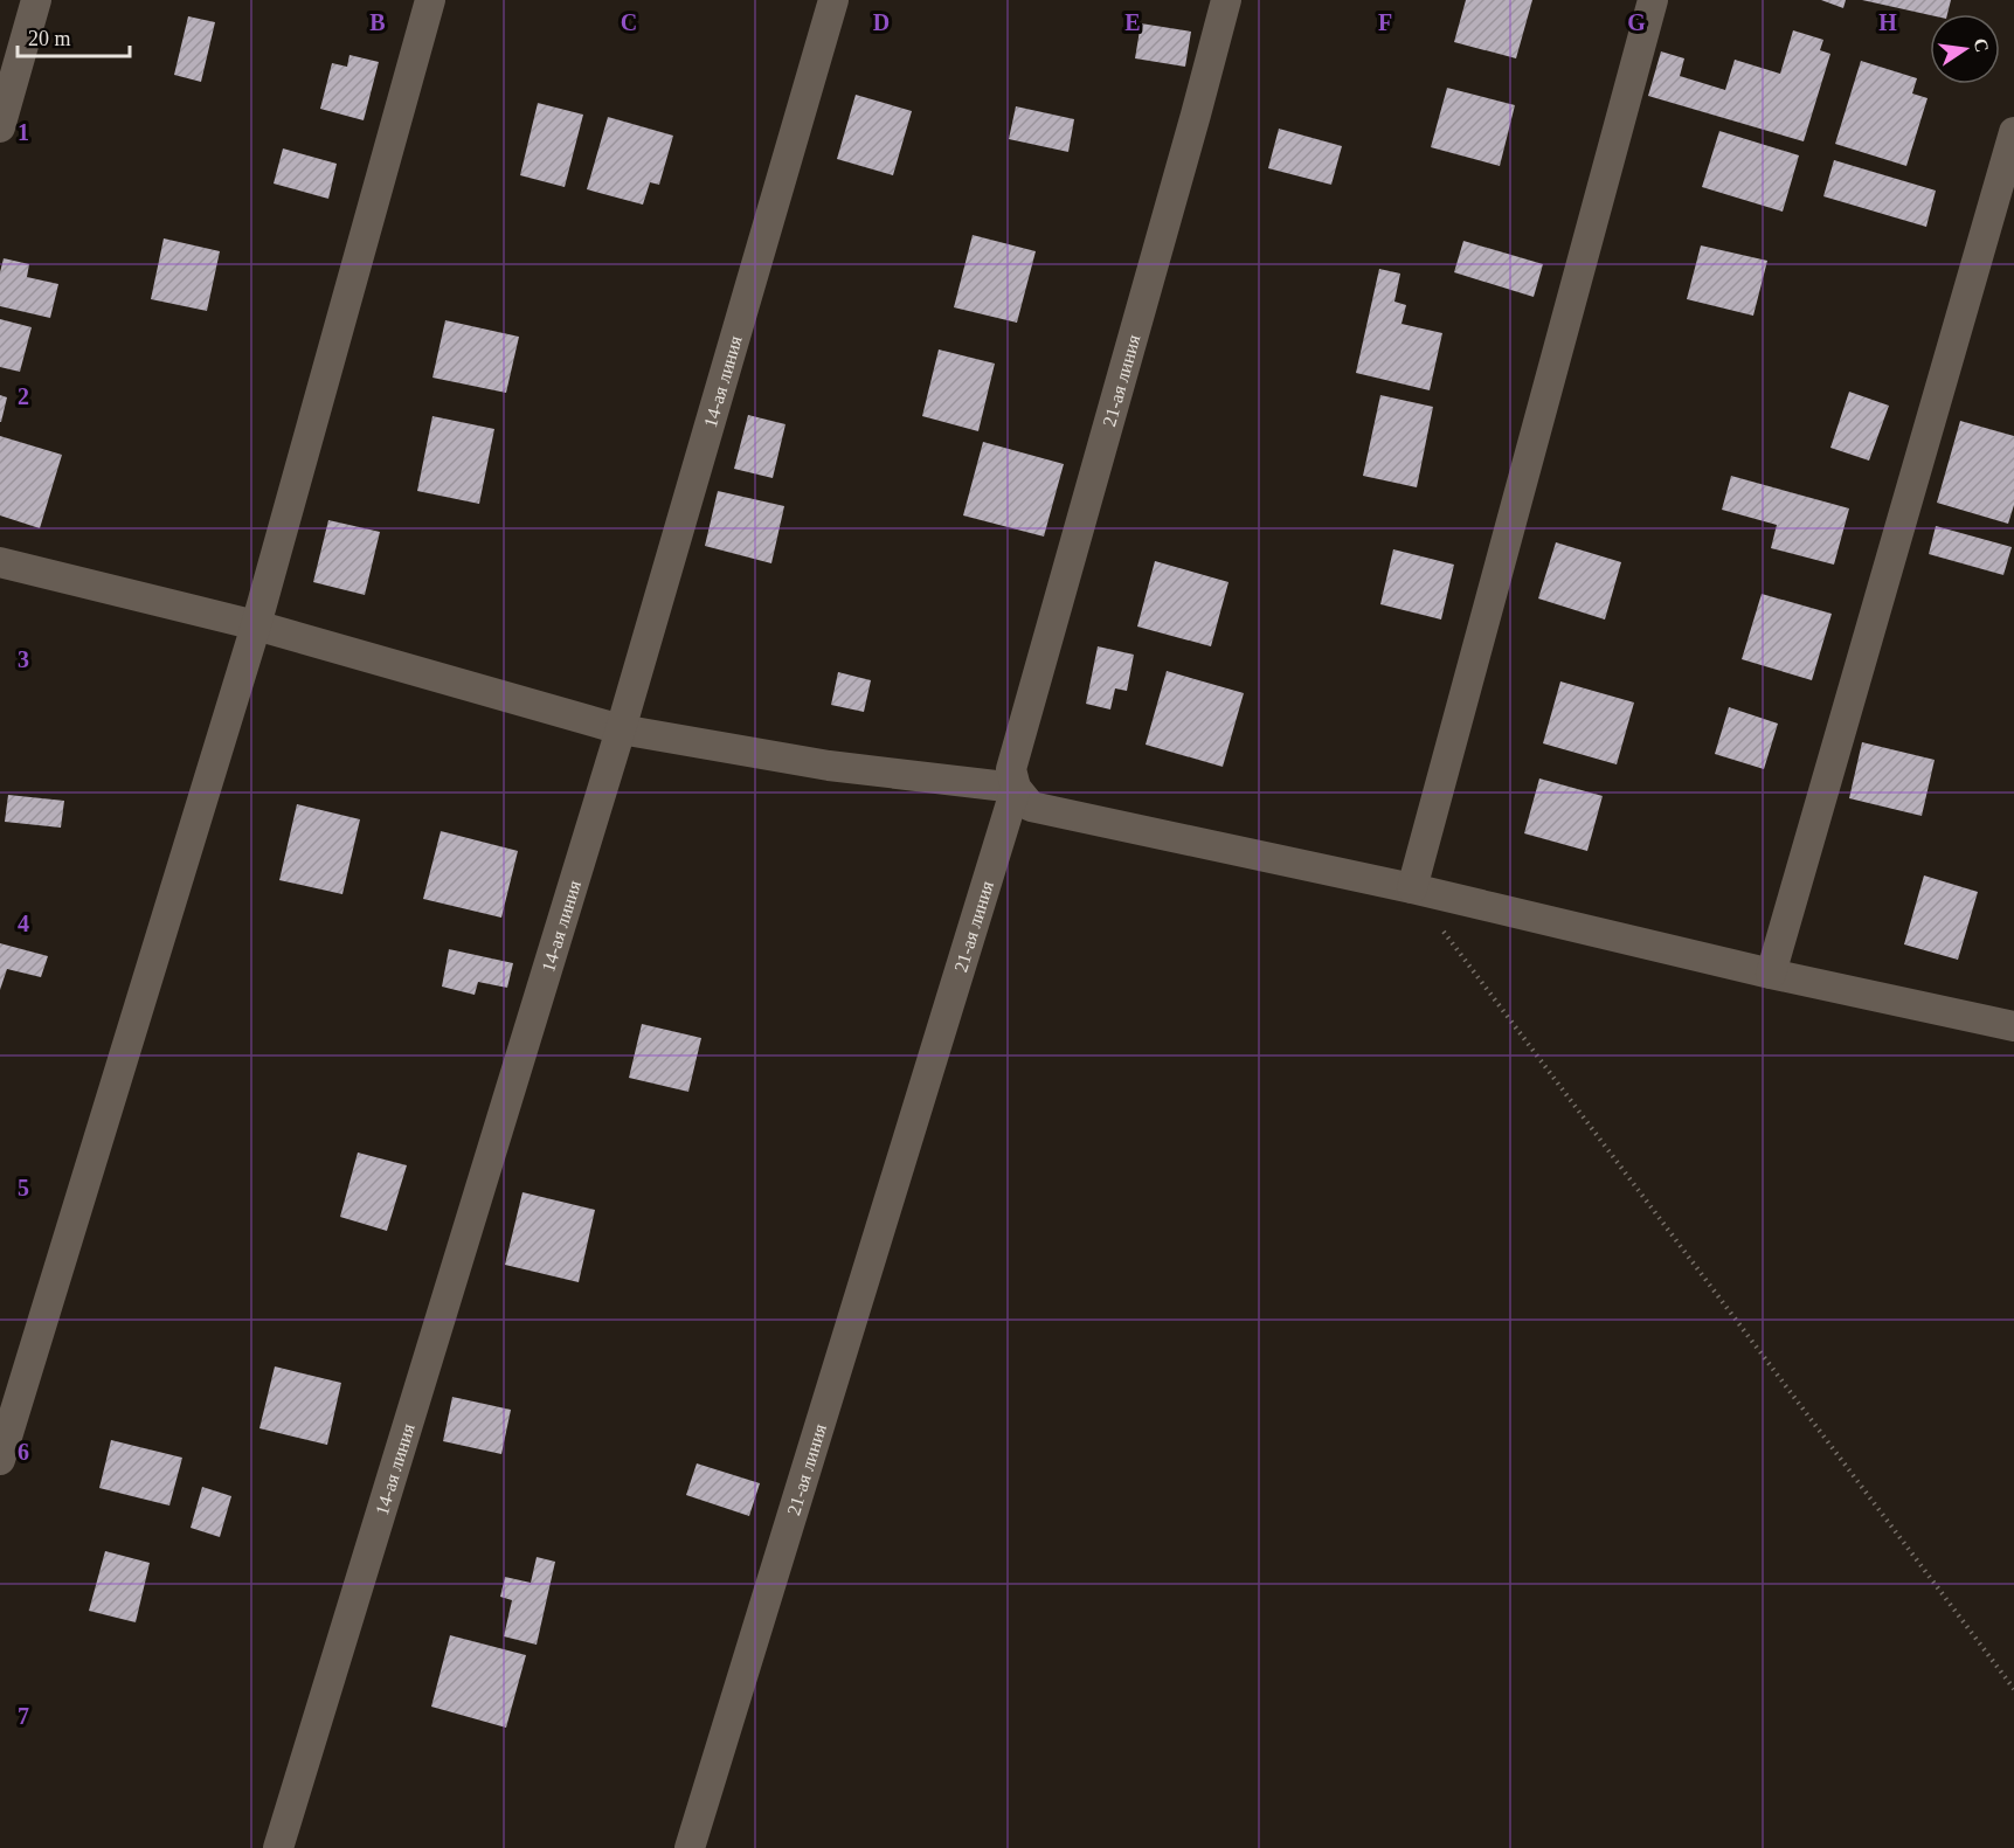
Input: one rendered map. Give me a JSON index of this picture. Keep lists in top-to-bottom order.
{
  "streets": {
    "street": ["14-ая линия", "21-ая линия"]
  },
  "scale_bar": "20 m",
  "north": "right",
  "grid": {
    "columns": [
      "B",
      "C",
      "D",
      "E",
      "F",
      "G",
      "H"
    ],
    "rows": [
      "1",
      "2",
      "3",
      "4",
      "5",
      "6",
      "7"
    ]
  }
}
